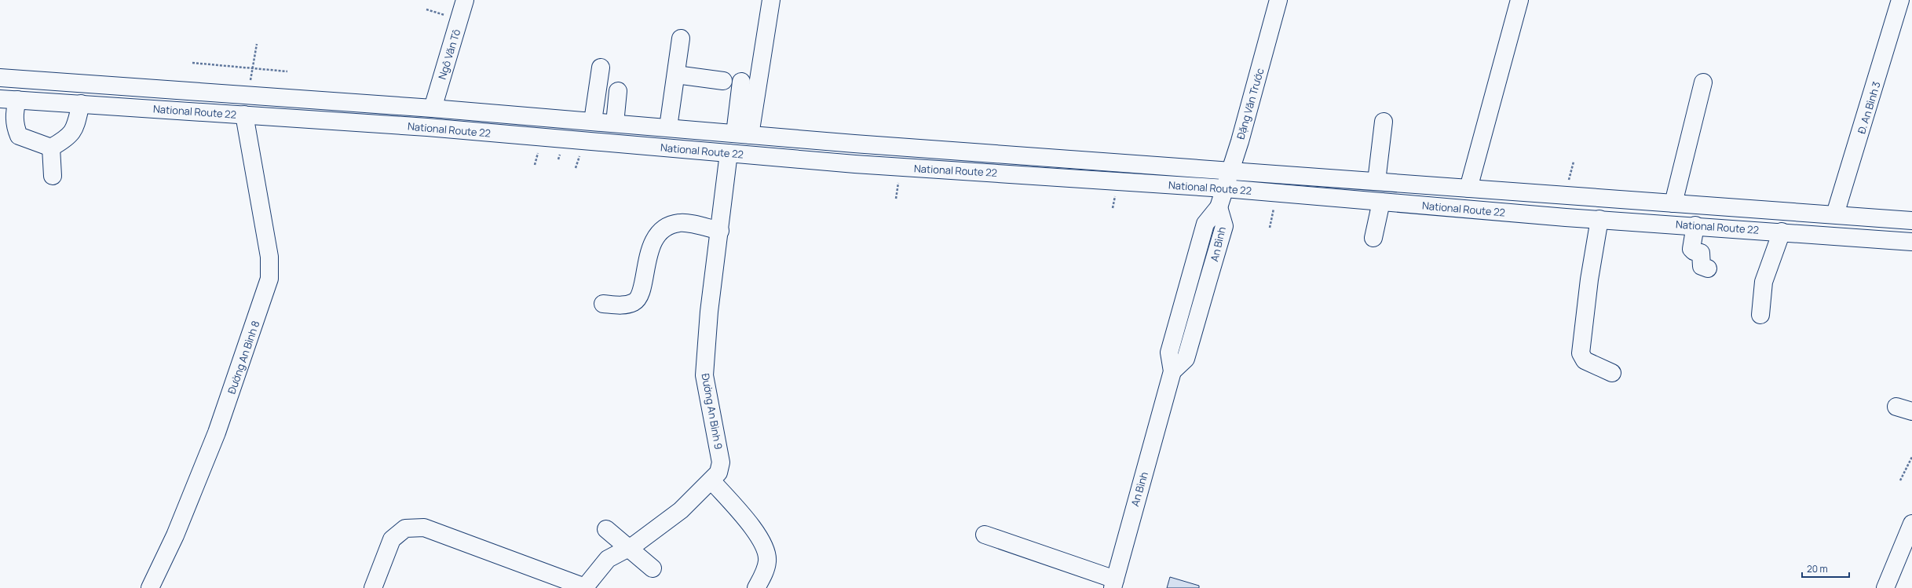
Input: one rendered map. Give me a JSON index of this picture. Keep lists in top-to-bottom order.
{
  "streets": {
    "main road": [
      "Ngô Văn Tô",
      "Đặng Văn Trước",
      "Đ. An Bình 3",
      "National Route 22",
      "An Bình",
      "Đường An Bình 8",
      "Đường An Bình 9"
    ]
  },
  "crossings": [
    ["Ngô Văn Tô", "National Route 22"],
    ["Đặng Văn Trước", "National Route 22"],
    ["Đặng Văn Trước", "An Bình"],
    ["Đ. An Bình 3", "National Route 22"],
    ["National Route 22", "Đường An Bình 8"],
    ["National Route 22", "Đường An Bình 9"]
  ],
  "scale_bar": "20 m"
}
